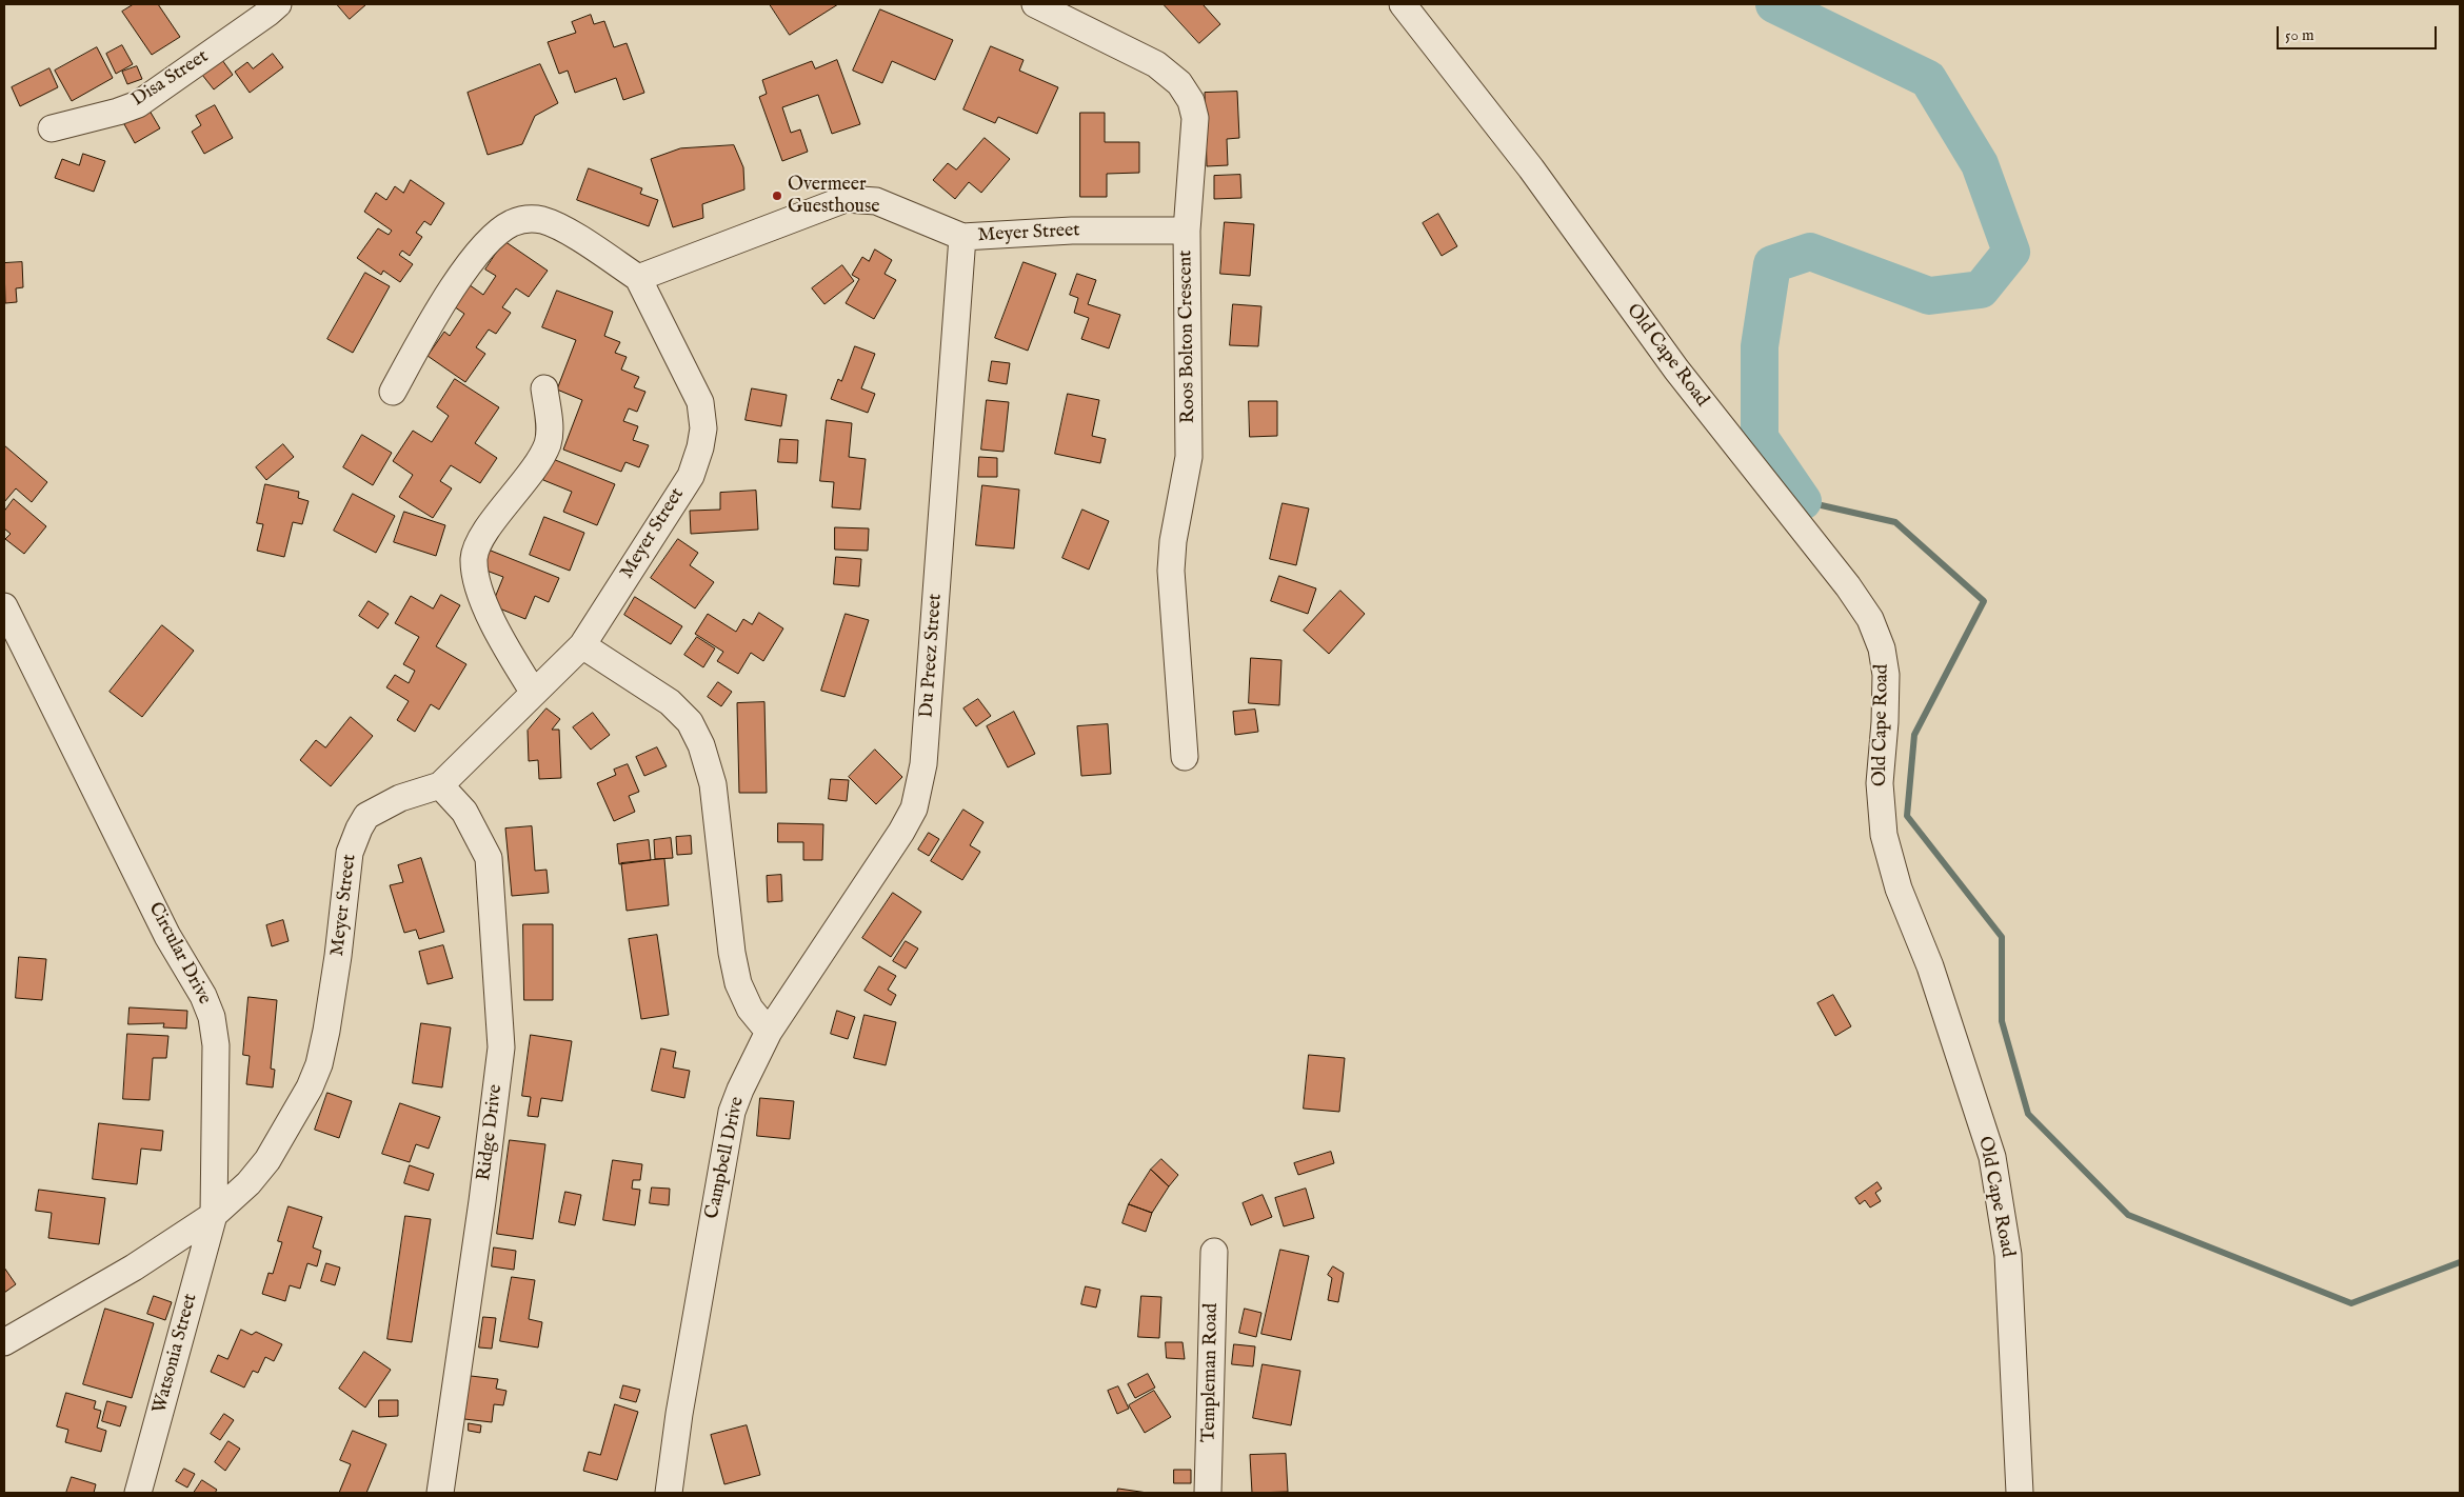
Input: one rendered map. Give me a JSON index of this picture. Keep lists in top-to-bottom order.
{
  "streets": {
    "street": [
      "Disa Street",
      "Meyer Street",
      "Roos Bolton Crescent",
      "Old Cape Road",
      "Du Preez Street",
      "Circular Drive",
      "Ridge Drive",
      "Campbell Drive",
      "Watsonia Street",
      "Templeman Road"
    ]
  },
  "crossings": [
    ["Meyer Street", "Roos Bolton Crescent"],
    ["Meyer Street", "Du Preez Street"],
    ["Meyer Street", "Circular Drive"],
    ["Meyer Street", "Ridge Drive"],
    ["Meyer Street", "Watsonia Street"],
    ["Du Preez Street", "Campbell Drive"],
    ["Circular Drive", "Watsonia Street"]
  ],
  "places": ["Overmeer Guesthouse"],
  "scale_bar": "50 m"
}
